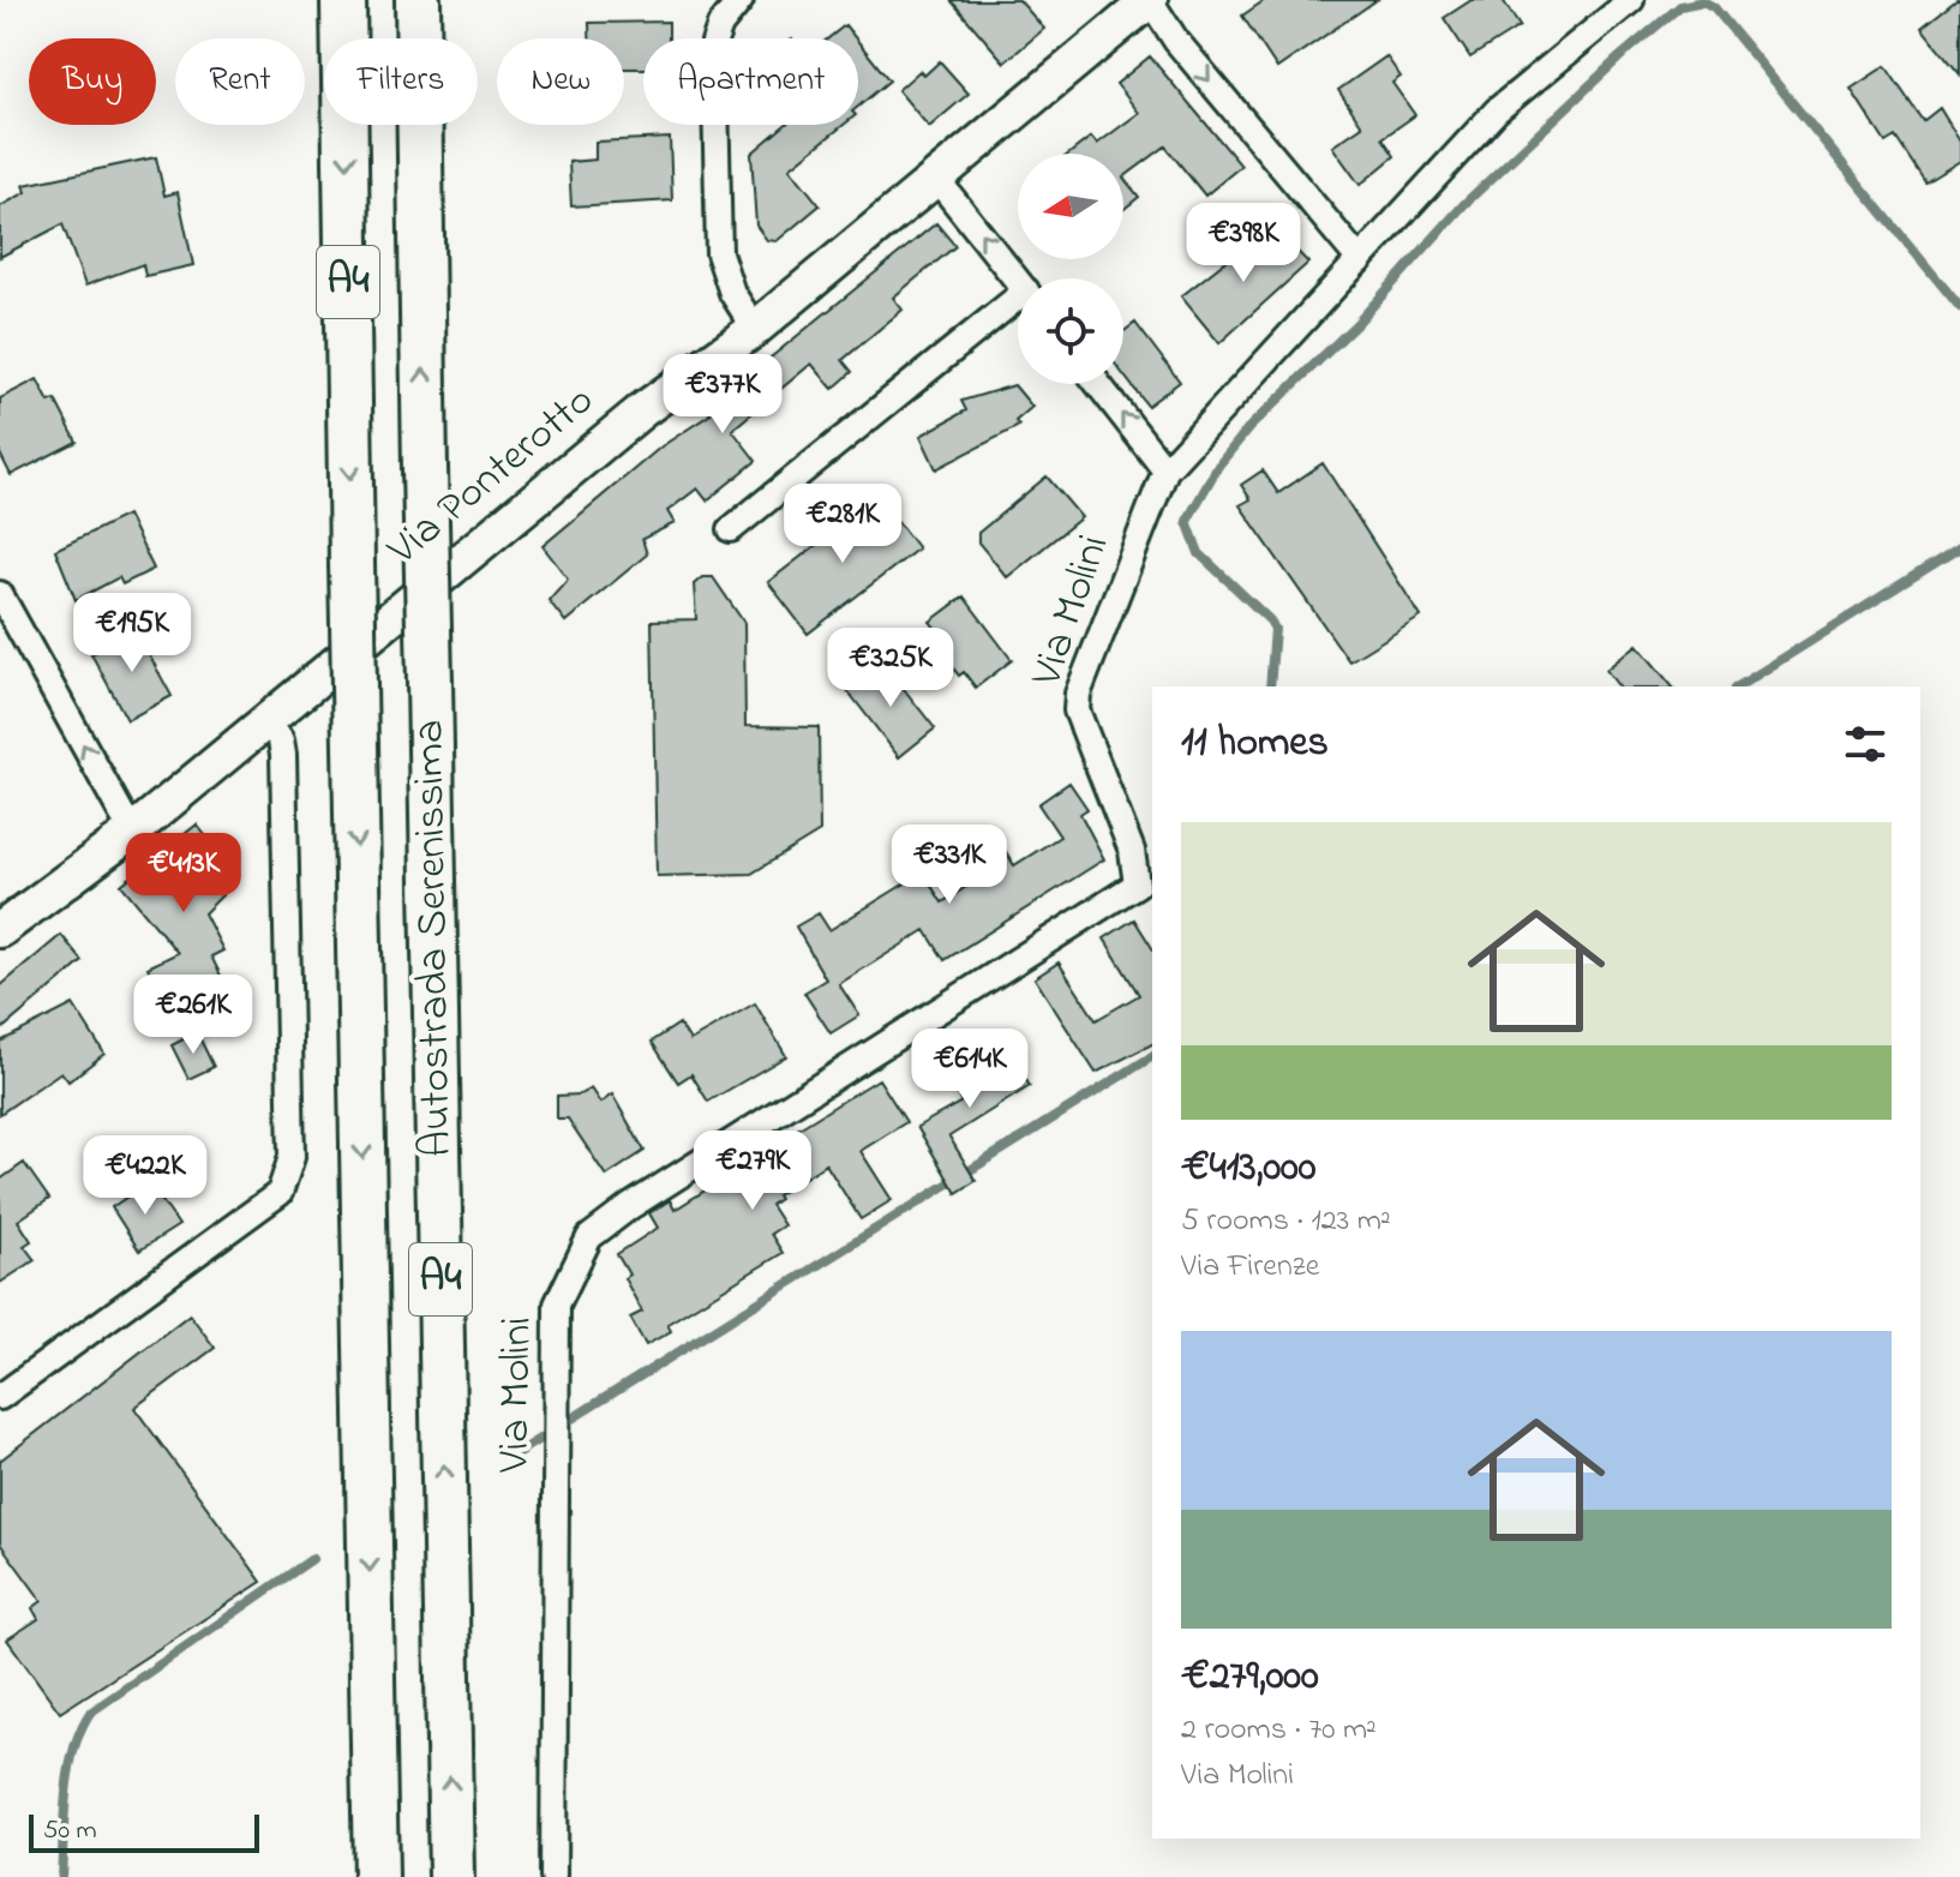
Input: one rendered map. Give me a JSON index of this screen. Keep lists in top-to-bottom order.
{
  "streets": {
    "highway": ["A4", "Autostrada Serenissima"],
    "main road": ["Via Ponterotto"],
    "street": ["Via Molini"]
  },
  "scale_bar": "50 m",
  "north": "left",
  "page": {
    "chip": [
      "Buy",
      "Rent",
      "Filters",
      "New",
      "Apartment"
    ],
    "price": [
      "€398K",
      "€377K",
      "€281K",
      "€195K",
      "€325K",
      "€331K",
      "€413K",
      "€261K",
      "€614K",
      "€279K",
      "€422K"
    ],
    "heading": "11 homes",
    "list": [
      {
        "name": "€413,000",
        "note": "5 rooms · 123 m² · Via Firenze"
      },
      {
        "name": "€279,000",
        "note": "2 rooms · 70 m² · Via Molini"
      }
    ],
    "scale": "50 m"
  }
}
